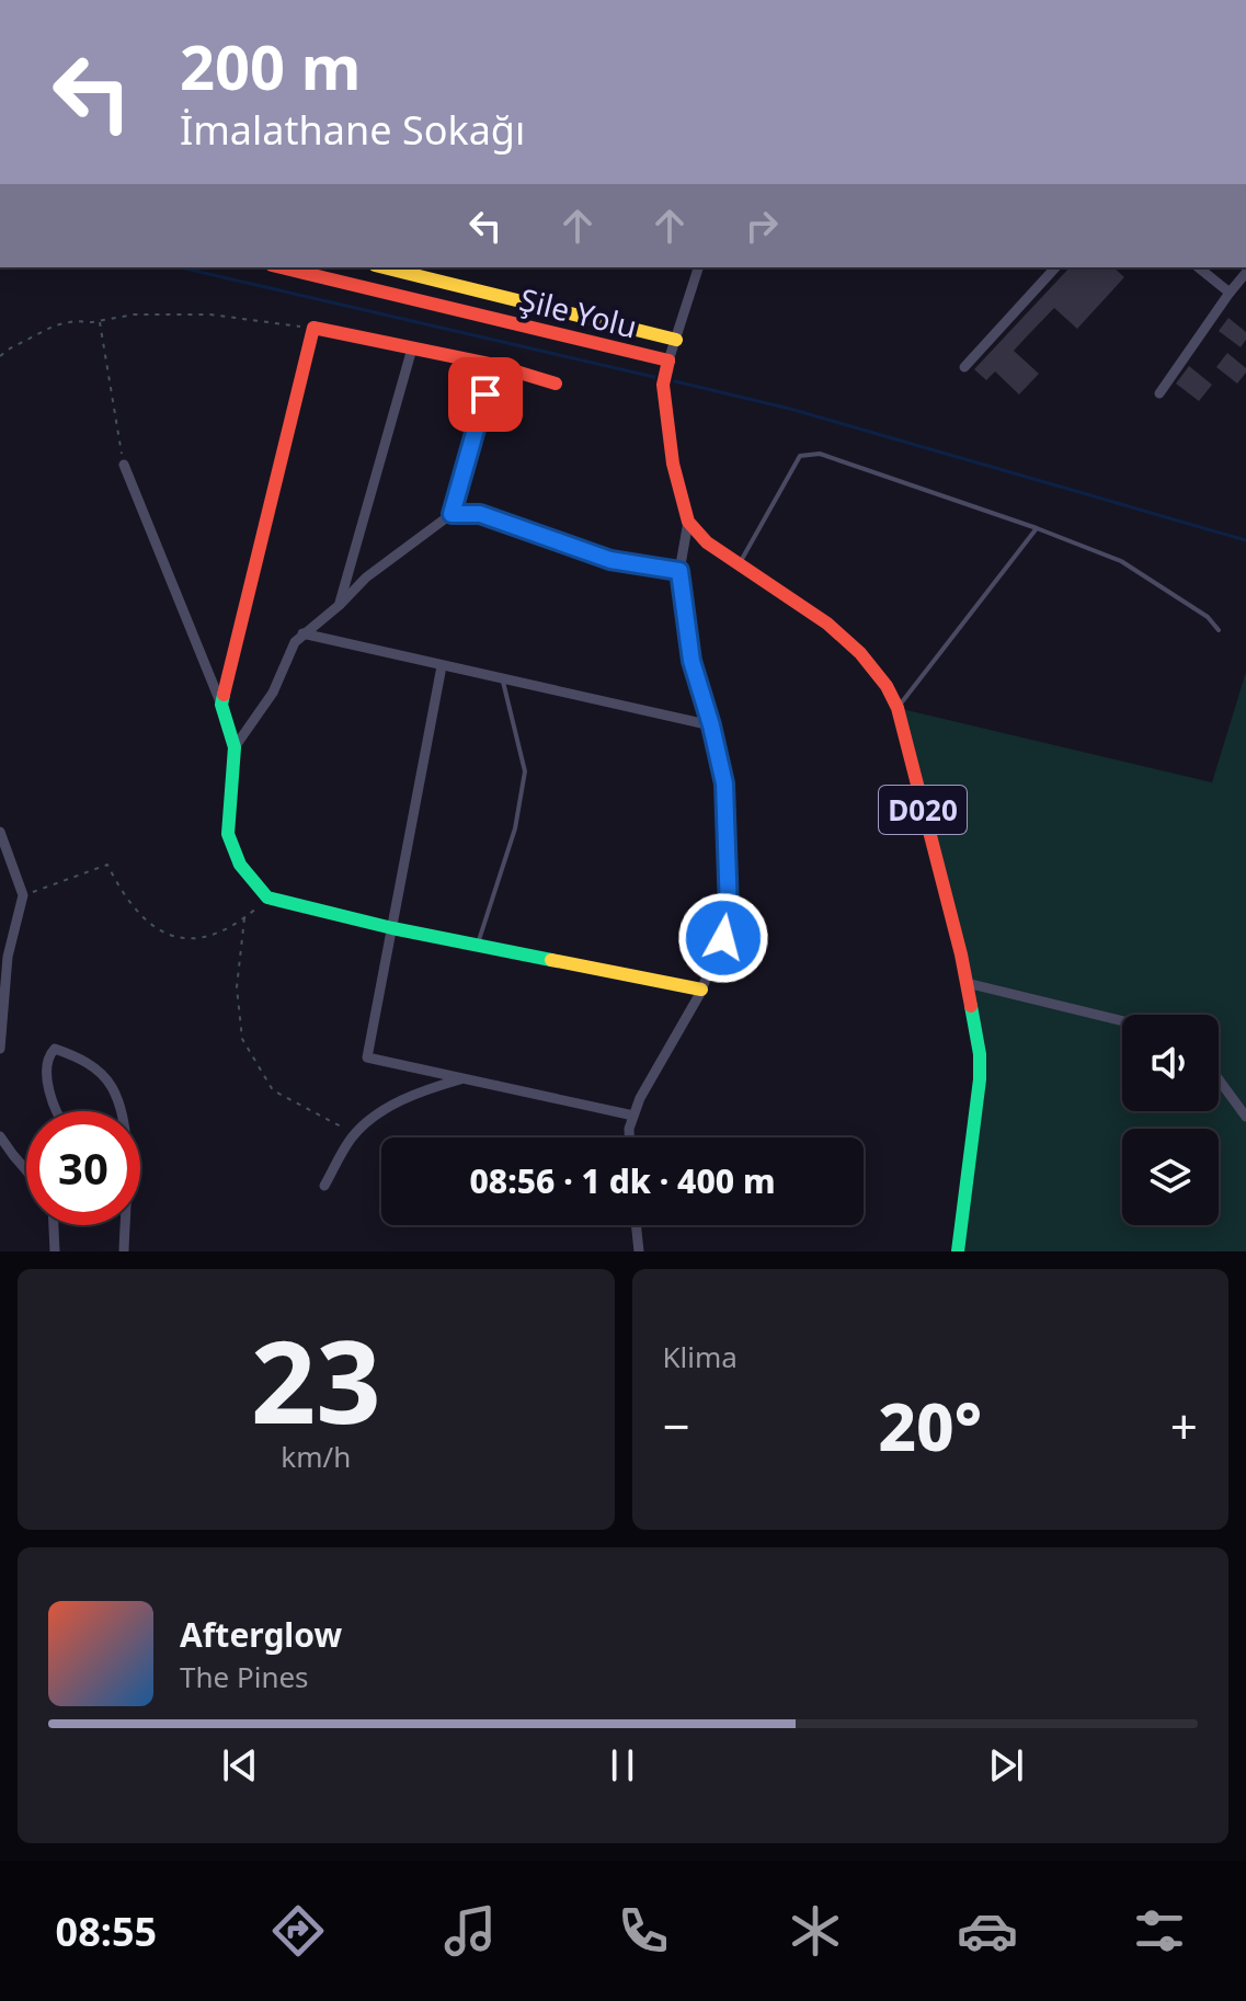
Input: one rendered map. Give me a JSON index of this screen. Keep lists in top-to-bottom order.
{
  "streets": {
    "main road": ["Şile Yolu", "D020"]
  },
  "page": {
    "turn": ["200 m", "İmalathane Sokağı"],
    "limit": "30",
    "trip": "08:56 · 1 dk · 400 m",
    "tile": [
      ["23", "km/h"],
      "Klima"
    ],
    "heat": ["−", "20°", "+"],
    "song": ["Afterglow", "The Pines"],
    "tabs": "08:55"
  }
}
